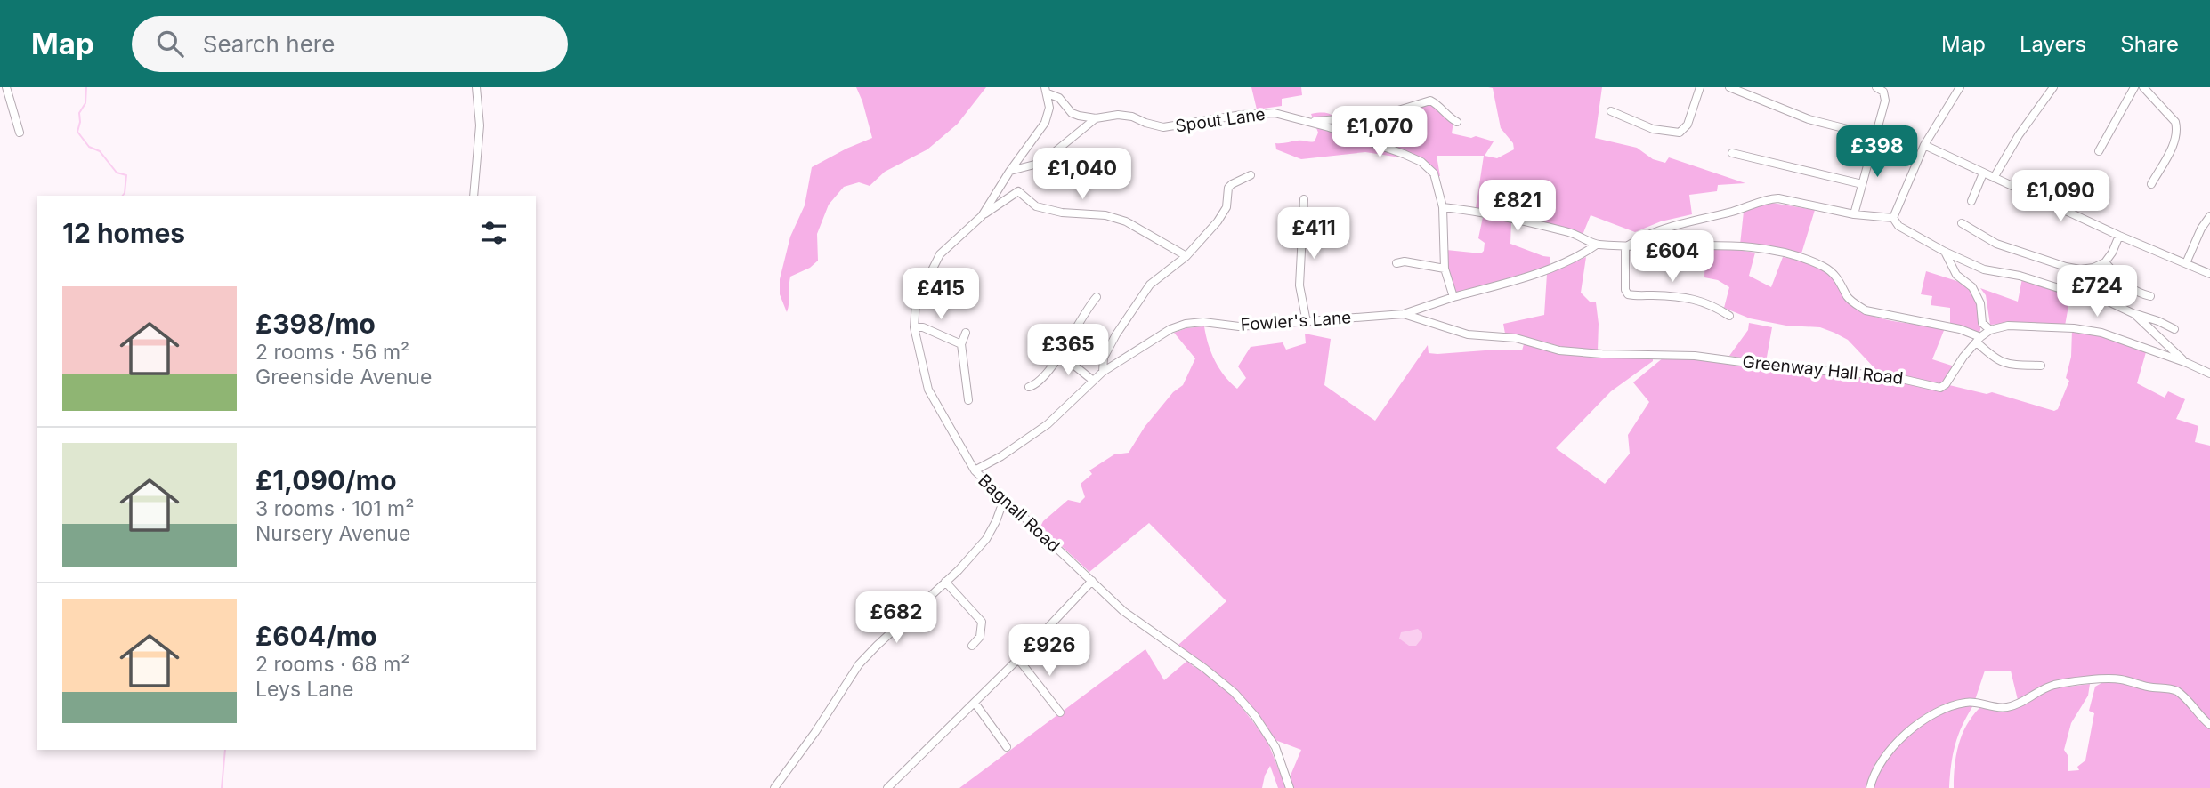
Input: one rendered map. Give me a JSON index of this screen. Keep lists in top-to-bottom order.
{
  "streets": {
    "street": [
      "Spout Lane",
      "Fowler's Lane",
      "Greenway Hall Road",
      "Bagnall Road"
    ]
  },
  "crossings": [
    ["Spout Lane", "Bagnall Road"],
    ["Fowler's Lane", "Greenway Hall Road"],
    ["Fowler's Lane", "Bagnall Road"]
  ],
  "page": {
    "header": "Map",
    "search": "Search here",
    "nav": ["Map", "Layers", "Share"],
    "price": [
      "£1,070",
      "£398",
      "£1,040",
      "£1,090",
      "£821",
      "£411",
      "£604",
      "£724",
      "£415",
      "£365",
      "£682",
      "£926"
    ],
    "heading": "12 homes",
    "list": [
      {
        "name": "£398/mo",
        "note": "2 rooms · 56 m² · Greenside Avenue"
      },
      {
        "name": "£1,090/mo",
        "note": "3 rooms · 101 m² · Nursery Avenue"
      },
      {
        "name": "£604/mo",
        "note": "2 rooms · 68 m² · Leys Lane"
      }
    ]
  }
}
